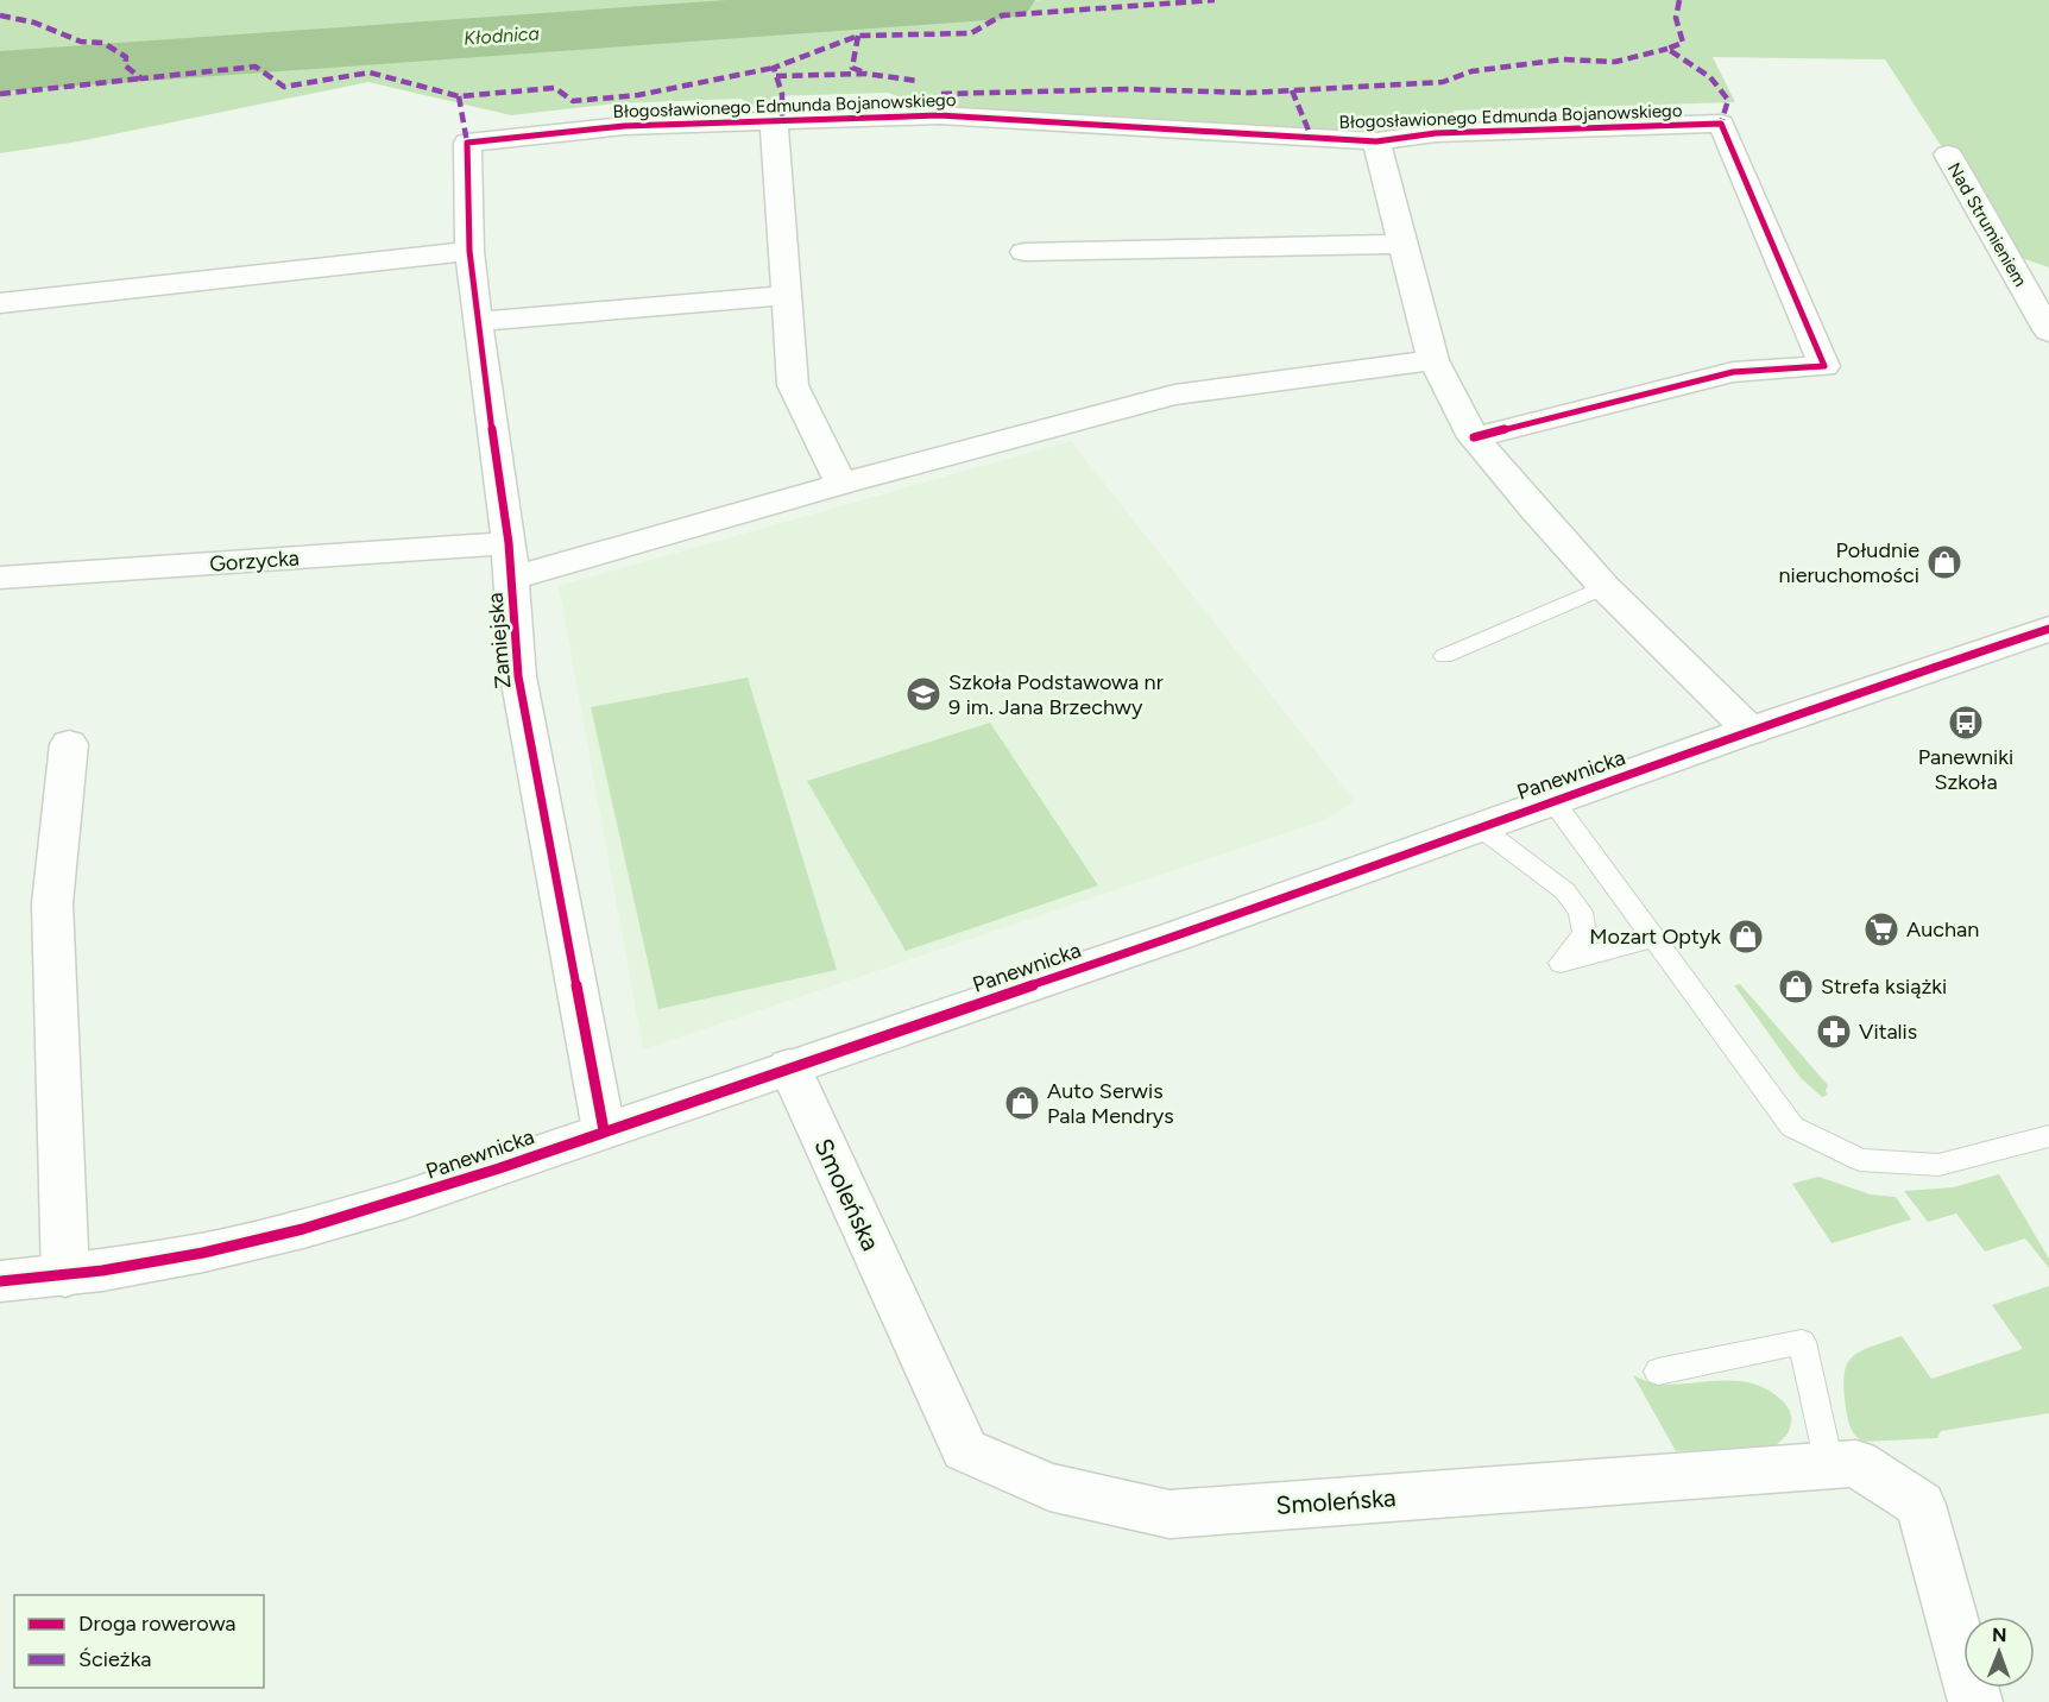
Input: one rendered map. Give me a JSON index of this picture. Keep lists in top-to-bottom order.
{
  "streets": {
    "street": [
      "Błogosławionego Edmunda Bojanowskiego",
      "Nad Strumieniem",
      "Gorzycka",
      "Zamiejska",
      "Panewnicka",
      "Smoleńska"
    ]
  },
  "crossings": [
    ["Błogosławionego Edmunda Bojanowskiego", "Zamiejska"],
    ["Błogosławionego Edmunda Bojanowskiego", "Panewnicka"],
    ["Gorzycka", "Zamiejska"],
    ["Zamiejska", "Panewnicka"],
    ["Panewnicka", "Smoleńska"]
  ],
  "water": ["Kłodnica"],
  "places": {
    "shop": [
      "Południe nieruchomości",
      "Mozart Optyk",
      "Strefa książki",
      "Auto Serwis Pala Mendrys"
    ],
    "school or university": ["Szkoła Podstawowa nr 9 im. Jana Brzechwy"],
    "bus stop": ["Panewniki Szkoła"],
    "supermarket": ["Auchan"],
    "pharmacy": ["Vitalis"]
  },
  "legend": ["Droga rowerowa", "Ścieżka"],
  "north": "top"
}
